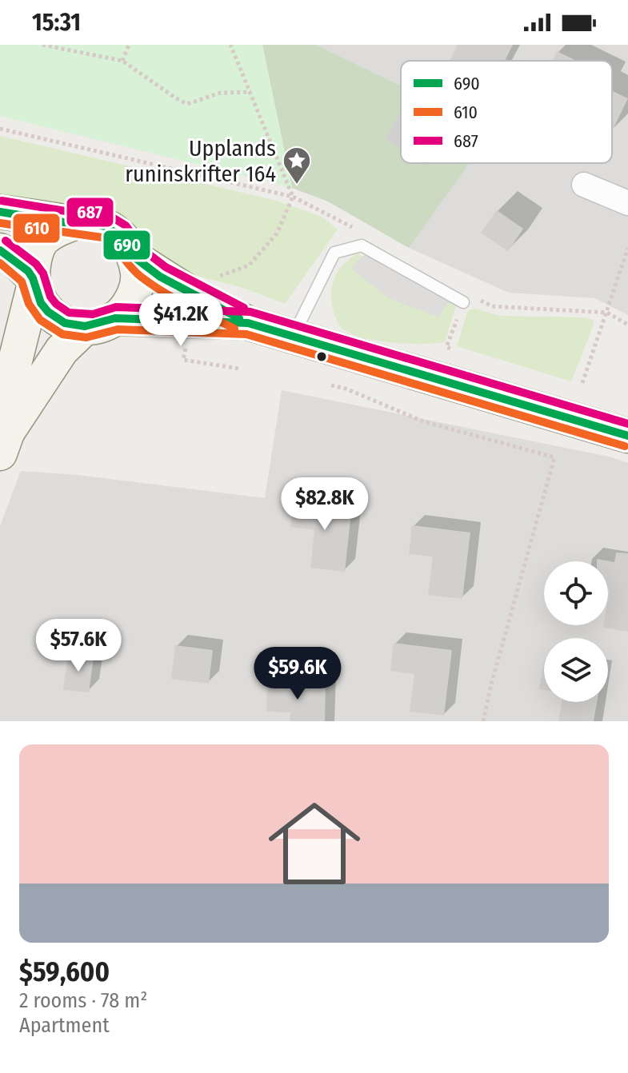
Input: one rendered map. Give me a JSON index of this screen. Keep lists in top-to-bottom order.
{
  "places": {
    "place": ["Upplands runinskrifter 164"]
  },
  "lines": ["transit line 687", "transit line 690", "transit line 610"],
  "legend": ["690", "610", "687"],
  "page": {
    "status": "15:31",
    "price": [
      "$41.2K",
      "$82.8K",
      "$57.6K",
      "$59.6K"
    ],
    "list": [
      {
        "name": "$59,600",
        "note": "2 rooms · 78 m² · Apartment"
      }
    ]
  }
}
